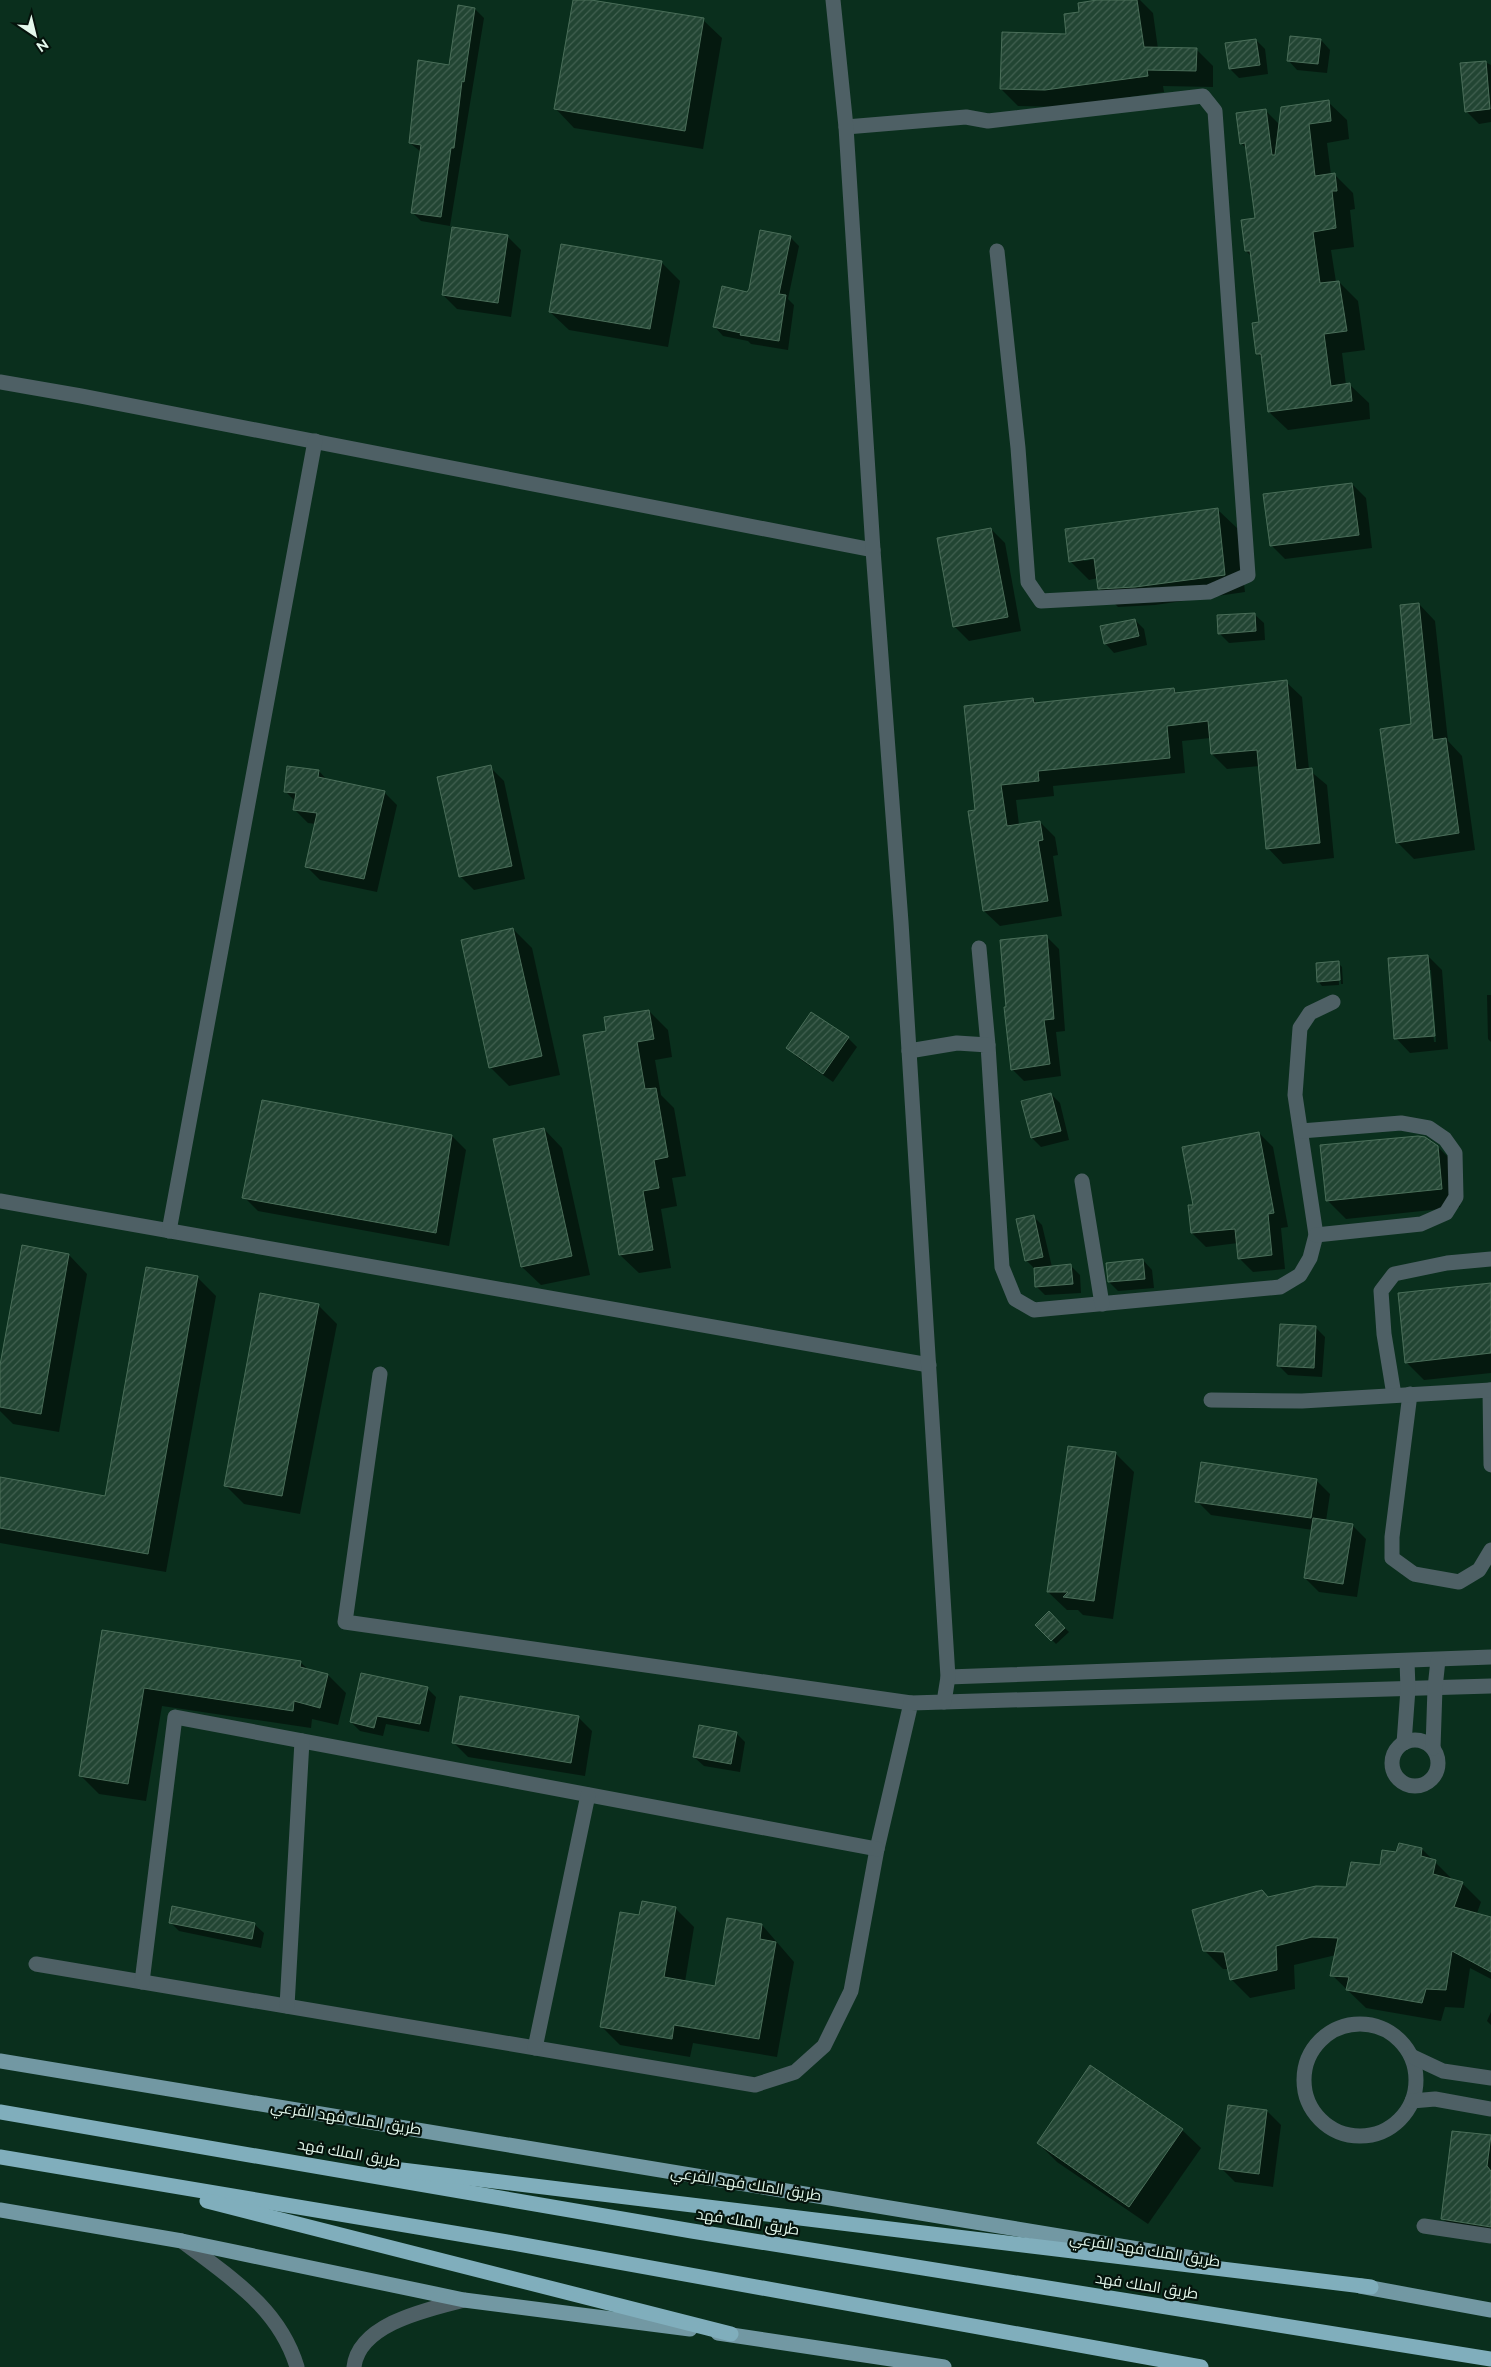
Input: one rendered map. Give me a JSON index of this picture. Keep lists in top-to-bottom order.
{
  "streets": {
    "highway": ["طريق الملك فهد"],
    "main road": ["طريق الملك فهد الفرعي"]
  },
  "north": "bottom right"
}
